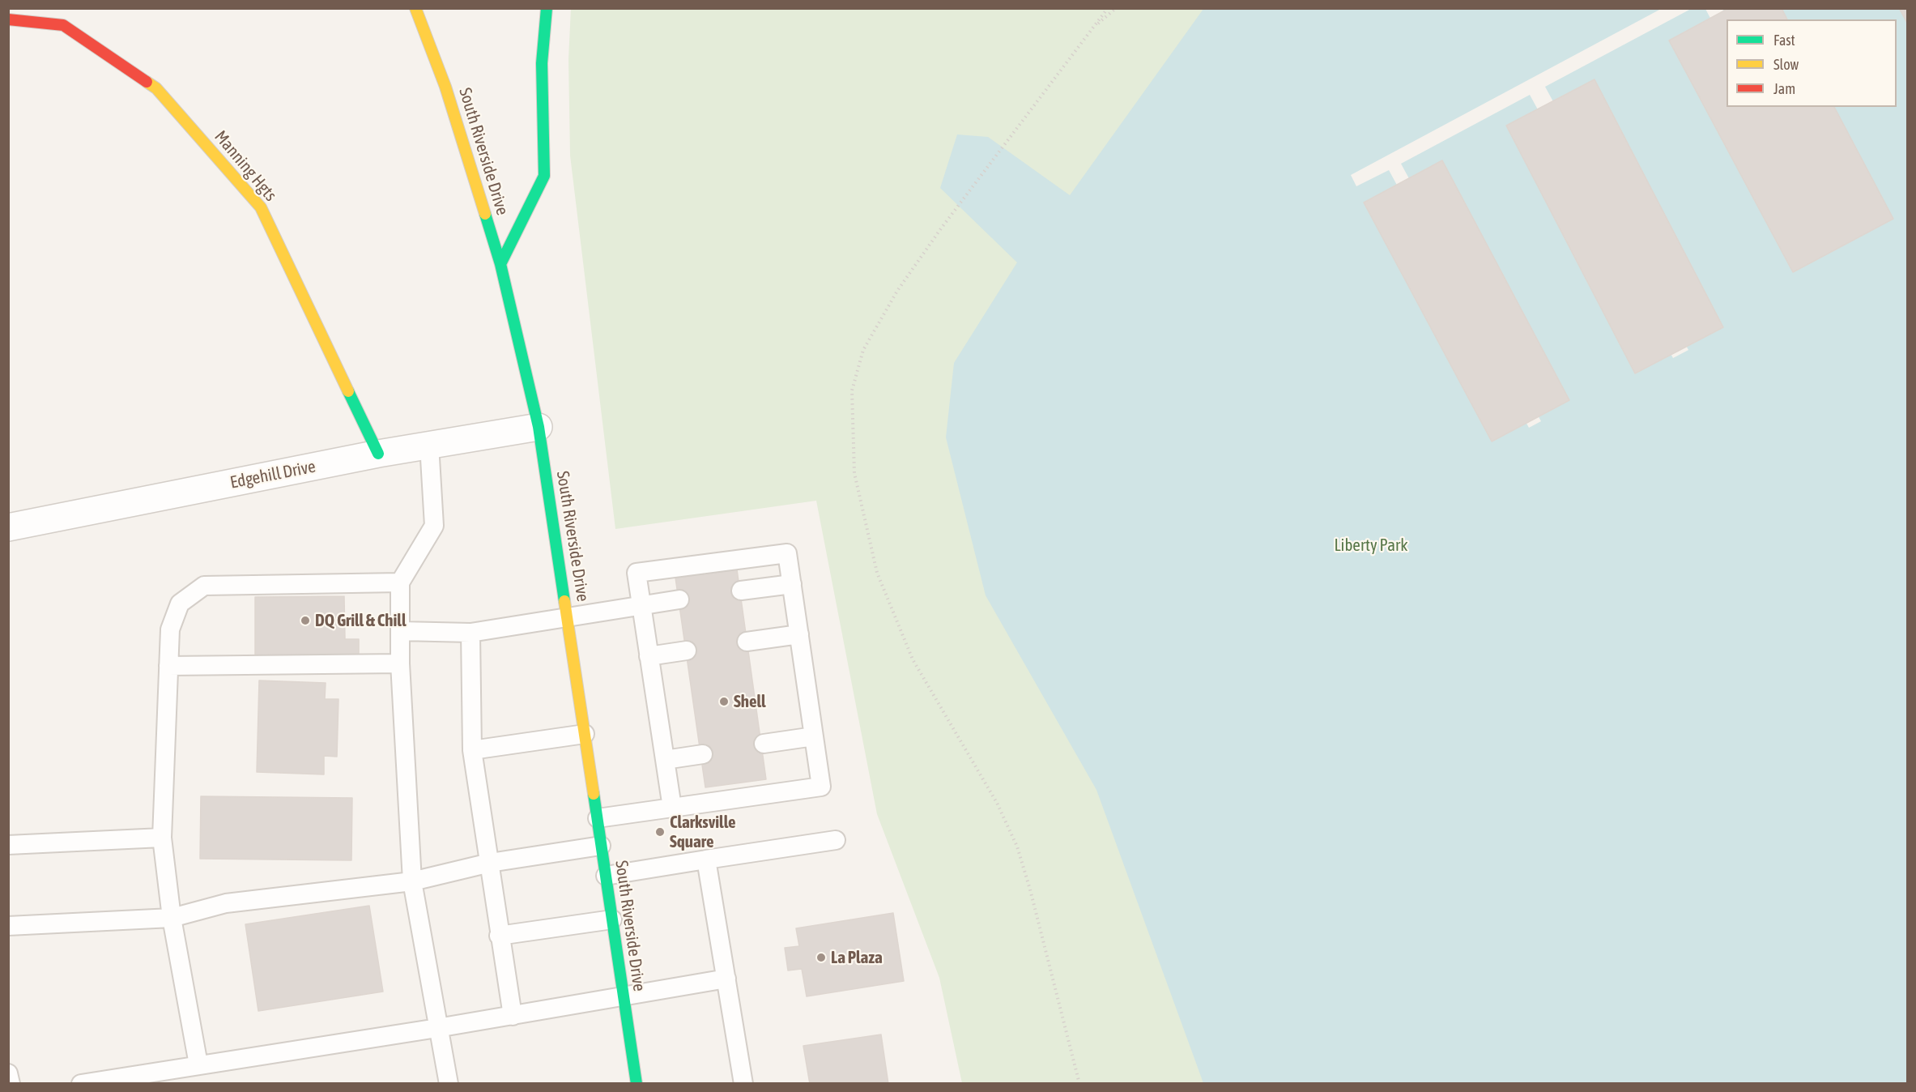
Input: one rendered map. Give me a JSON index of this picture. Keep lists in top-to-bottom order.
{
  "streets": {
    "main road": ["South Riverside Drive", "Manning Hgts"],
    "street": ["Edgehill Drive"]
  },
  "crossings": [
    ["South Riverside Drive", "Edgehill Drive"],
    ["Manning Hgts", "Edgehill Drive"]
  ],
  "parks": ["Liberty Park"],
  "places": [
    "DQ Grill & Chill",
    "Shell",
    "Clarksville Square",
    "La Plaza"
  ],
  "legend": ["Fast", "Slow", "Jam"]
}
